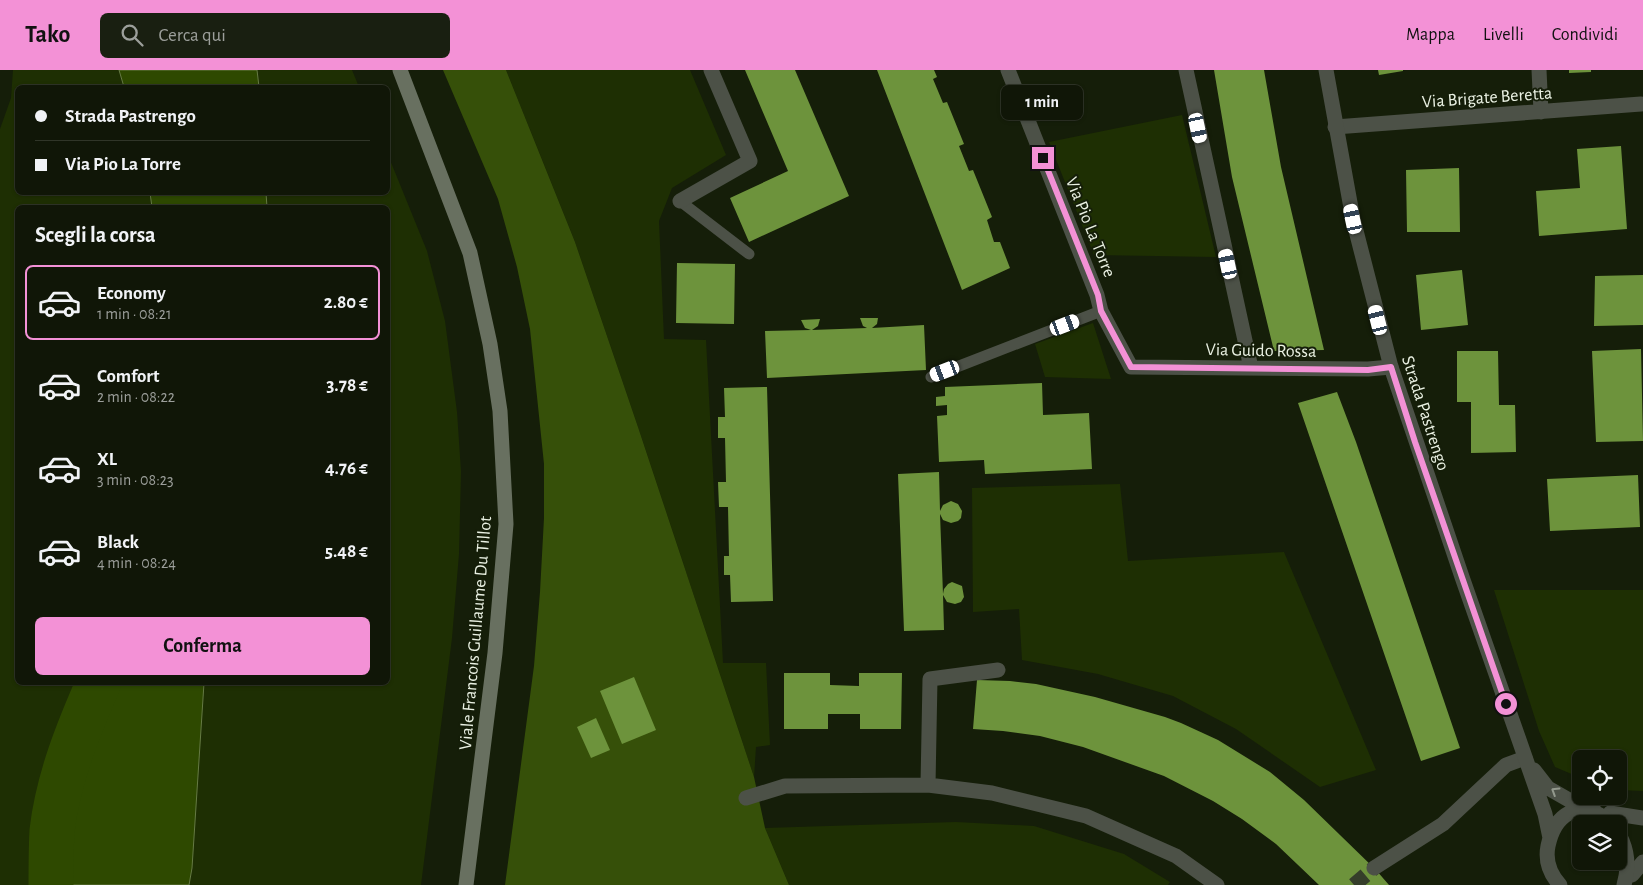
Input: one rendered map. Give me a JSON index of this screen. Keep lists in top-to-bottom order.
{
  "streets": {
    "main road": ["Viale Francois Guillaume Du Tillot"],
    "street": [
      "Via Brigate Beretta",
      "Via Pio La Torre",
      "Via Guido Rossa",
      "Strada Pastrengo"
    ]
  },
  "crossings": [
    ["Via Brigate Beretta", "Strada Pastrengo"],
    ["Via Pio La Torre", "Via Guido Rossa"],
    ["Via Guido Rossa", "Strada Pastrengo"]
  ],
  "page": {
    "header": "Tako",
    "search": "Cerca qui",
    "nav": ["Mappa", "Livelli", "Condividi"],
    "bubble": "1 min",
    "banner": ["Strada Pastrengo", "Via Pio La Torre"],
    "heading": "Scegli la corsa",
    "list": [
      {
        "name": "Economy",
        "note": "1 min · 08:21",
        "value": "2.80 €"
      },
      {
        "name": "Comfort",
        "note": "2 min · 08:22",
        "value": "3.78 €"
      },
      {
        "name": "XL",
        "note": "3 min · 08:23",
        "value": "4.76 €"
      },
      {
        "name": "Black",
        "note": "4 min · 08:24",
        "value": "5.48 €"
      }
    ],
    "buttons": "Conferma"
  }
}
